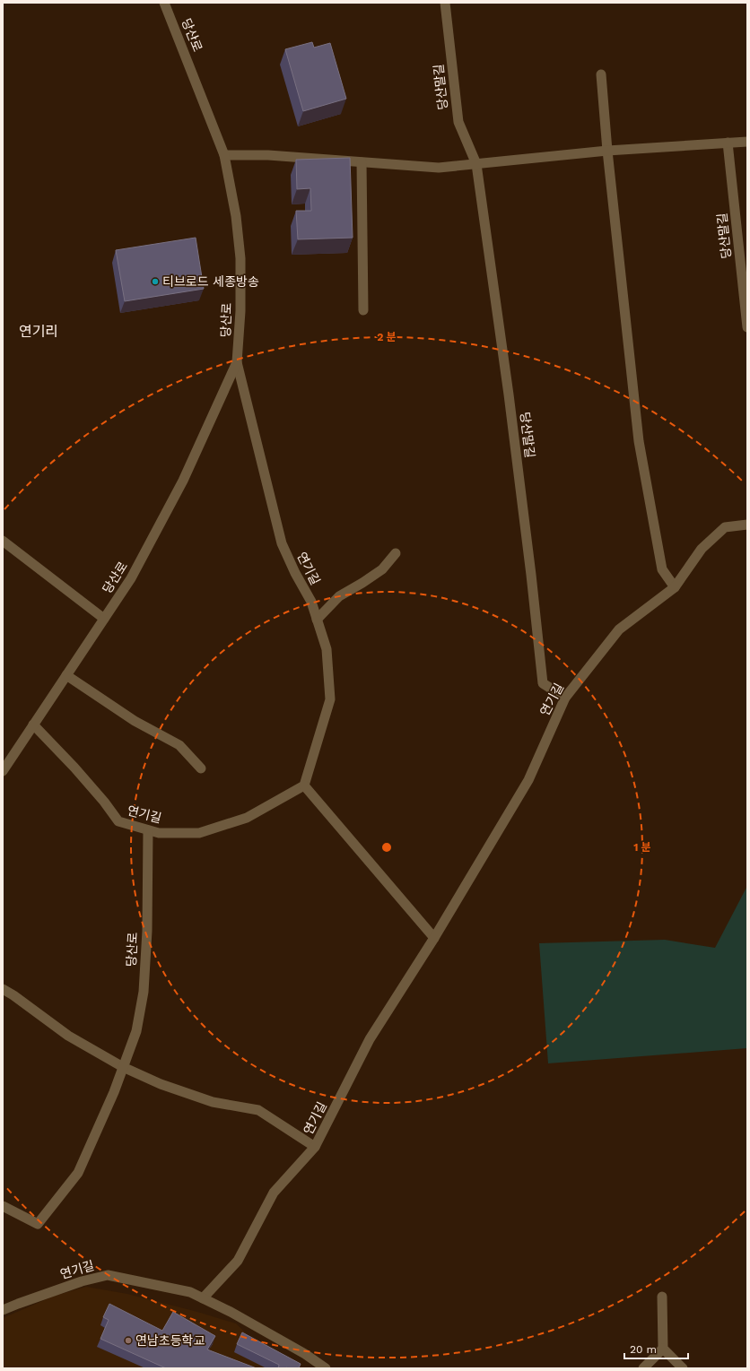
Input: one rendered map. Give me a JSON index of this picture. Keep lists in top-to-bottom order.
{
  "streets": {
    "street": ["당산로", "당산말길", "연기길"]
  },
  "crossings": [
    ["당산로", "연기길"],
    ["당산말길", "연기길"]
  ],
  "districts": ["연기리"],
  "places": ["티브로드 세종방송", "연남초등학교"],
  "scale_bar": "20 m",
  "rings": ["2 분", "1 분"]
}
